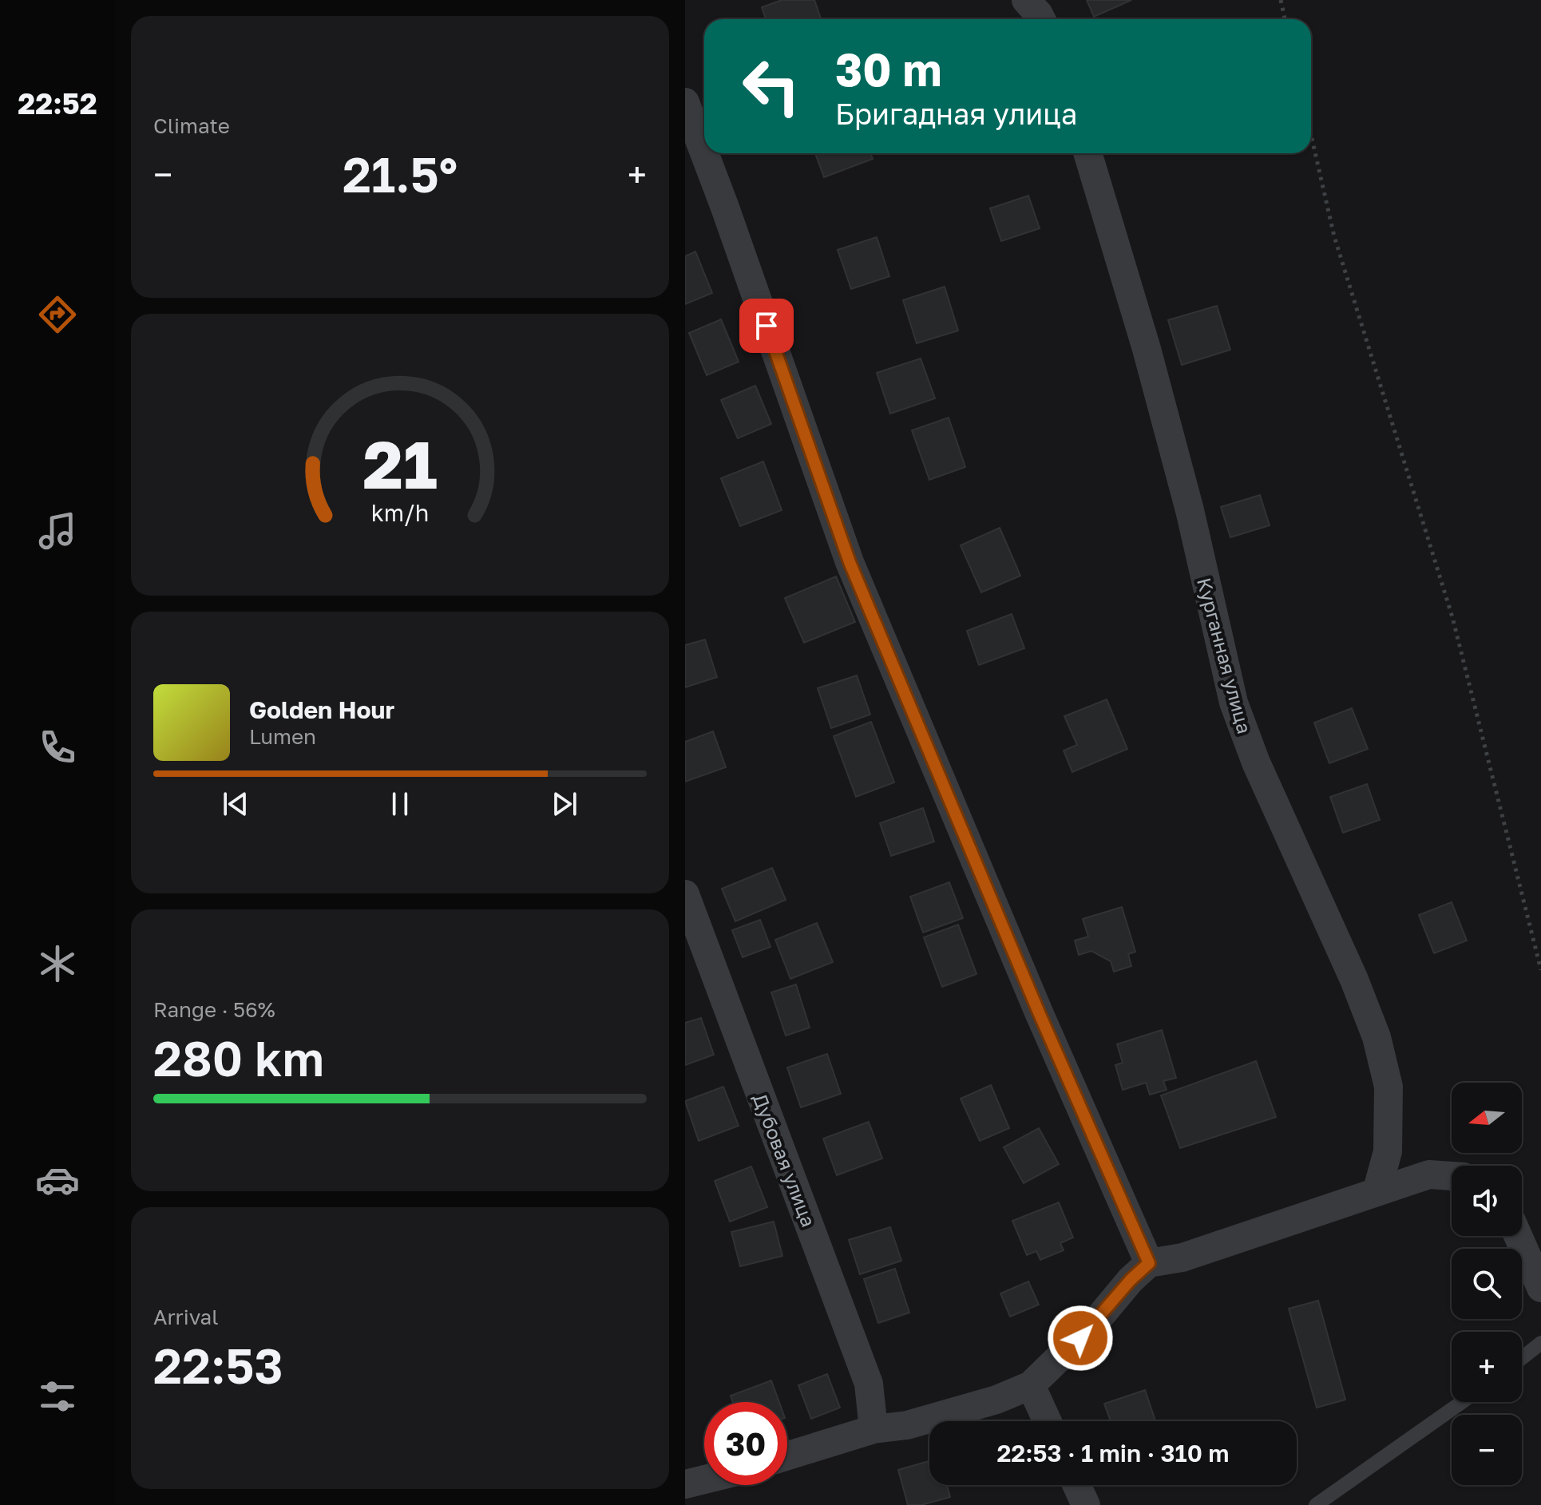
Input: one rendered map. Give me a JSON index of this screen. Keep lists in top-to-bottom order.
{
  "streets": {
    "street": ["Курганная улица", "Дубовая улица"]
  },
  "north": "left",
  "page": {
    "tabs": "22:52",
    "tile": [
      "Climate",
      ["Range · 56%", "280 km"],
      ["Arrival", "22:53"]
    ],
    "turn": ["30 m", "Бригадная улица"],
    "heat": ["−", "21.5°", "+"],
    "song": ["Golden Hour", "Lumen"],
    "map_buttons": ["+", "−"],
    "limit": "30",
    "trip": "22:53 · 1 min · 310 m",
    "gauge": ["21", "km/h"]
  }
}
